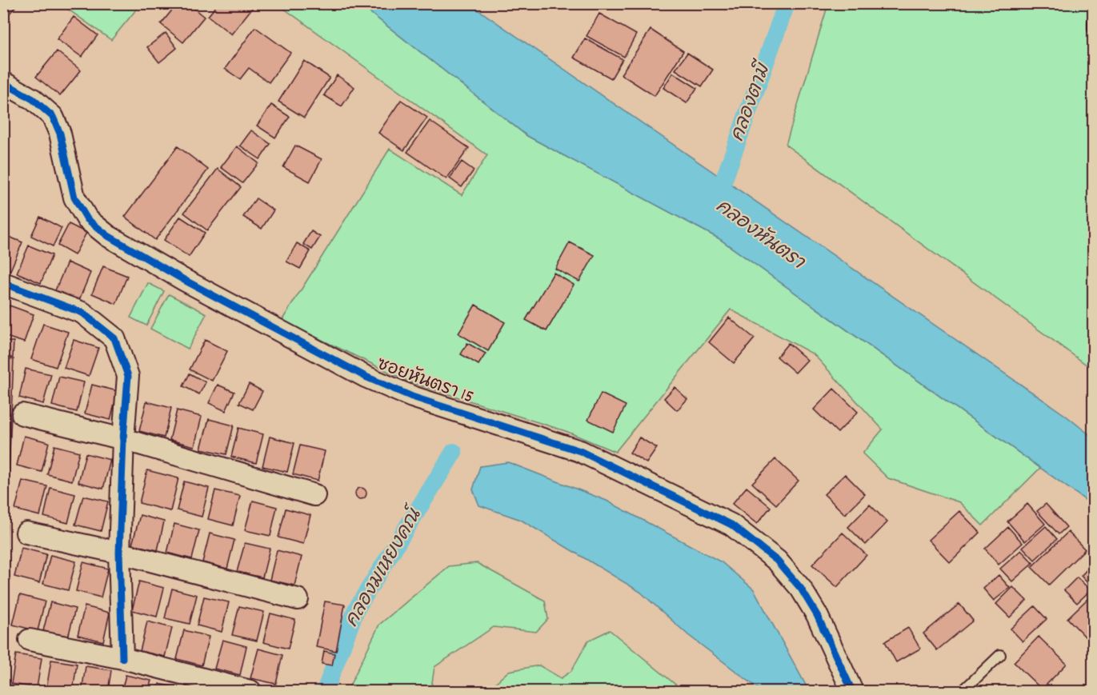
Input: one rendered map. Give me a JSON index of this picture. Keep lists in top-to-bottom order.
{
  "streets": {
    "street": ["ซอยหันตรา 15"]
  },
  "water": ["คลองตามี", "คลองหันตรา", "คลองมเหยงคณ์"]
}
